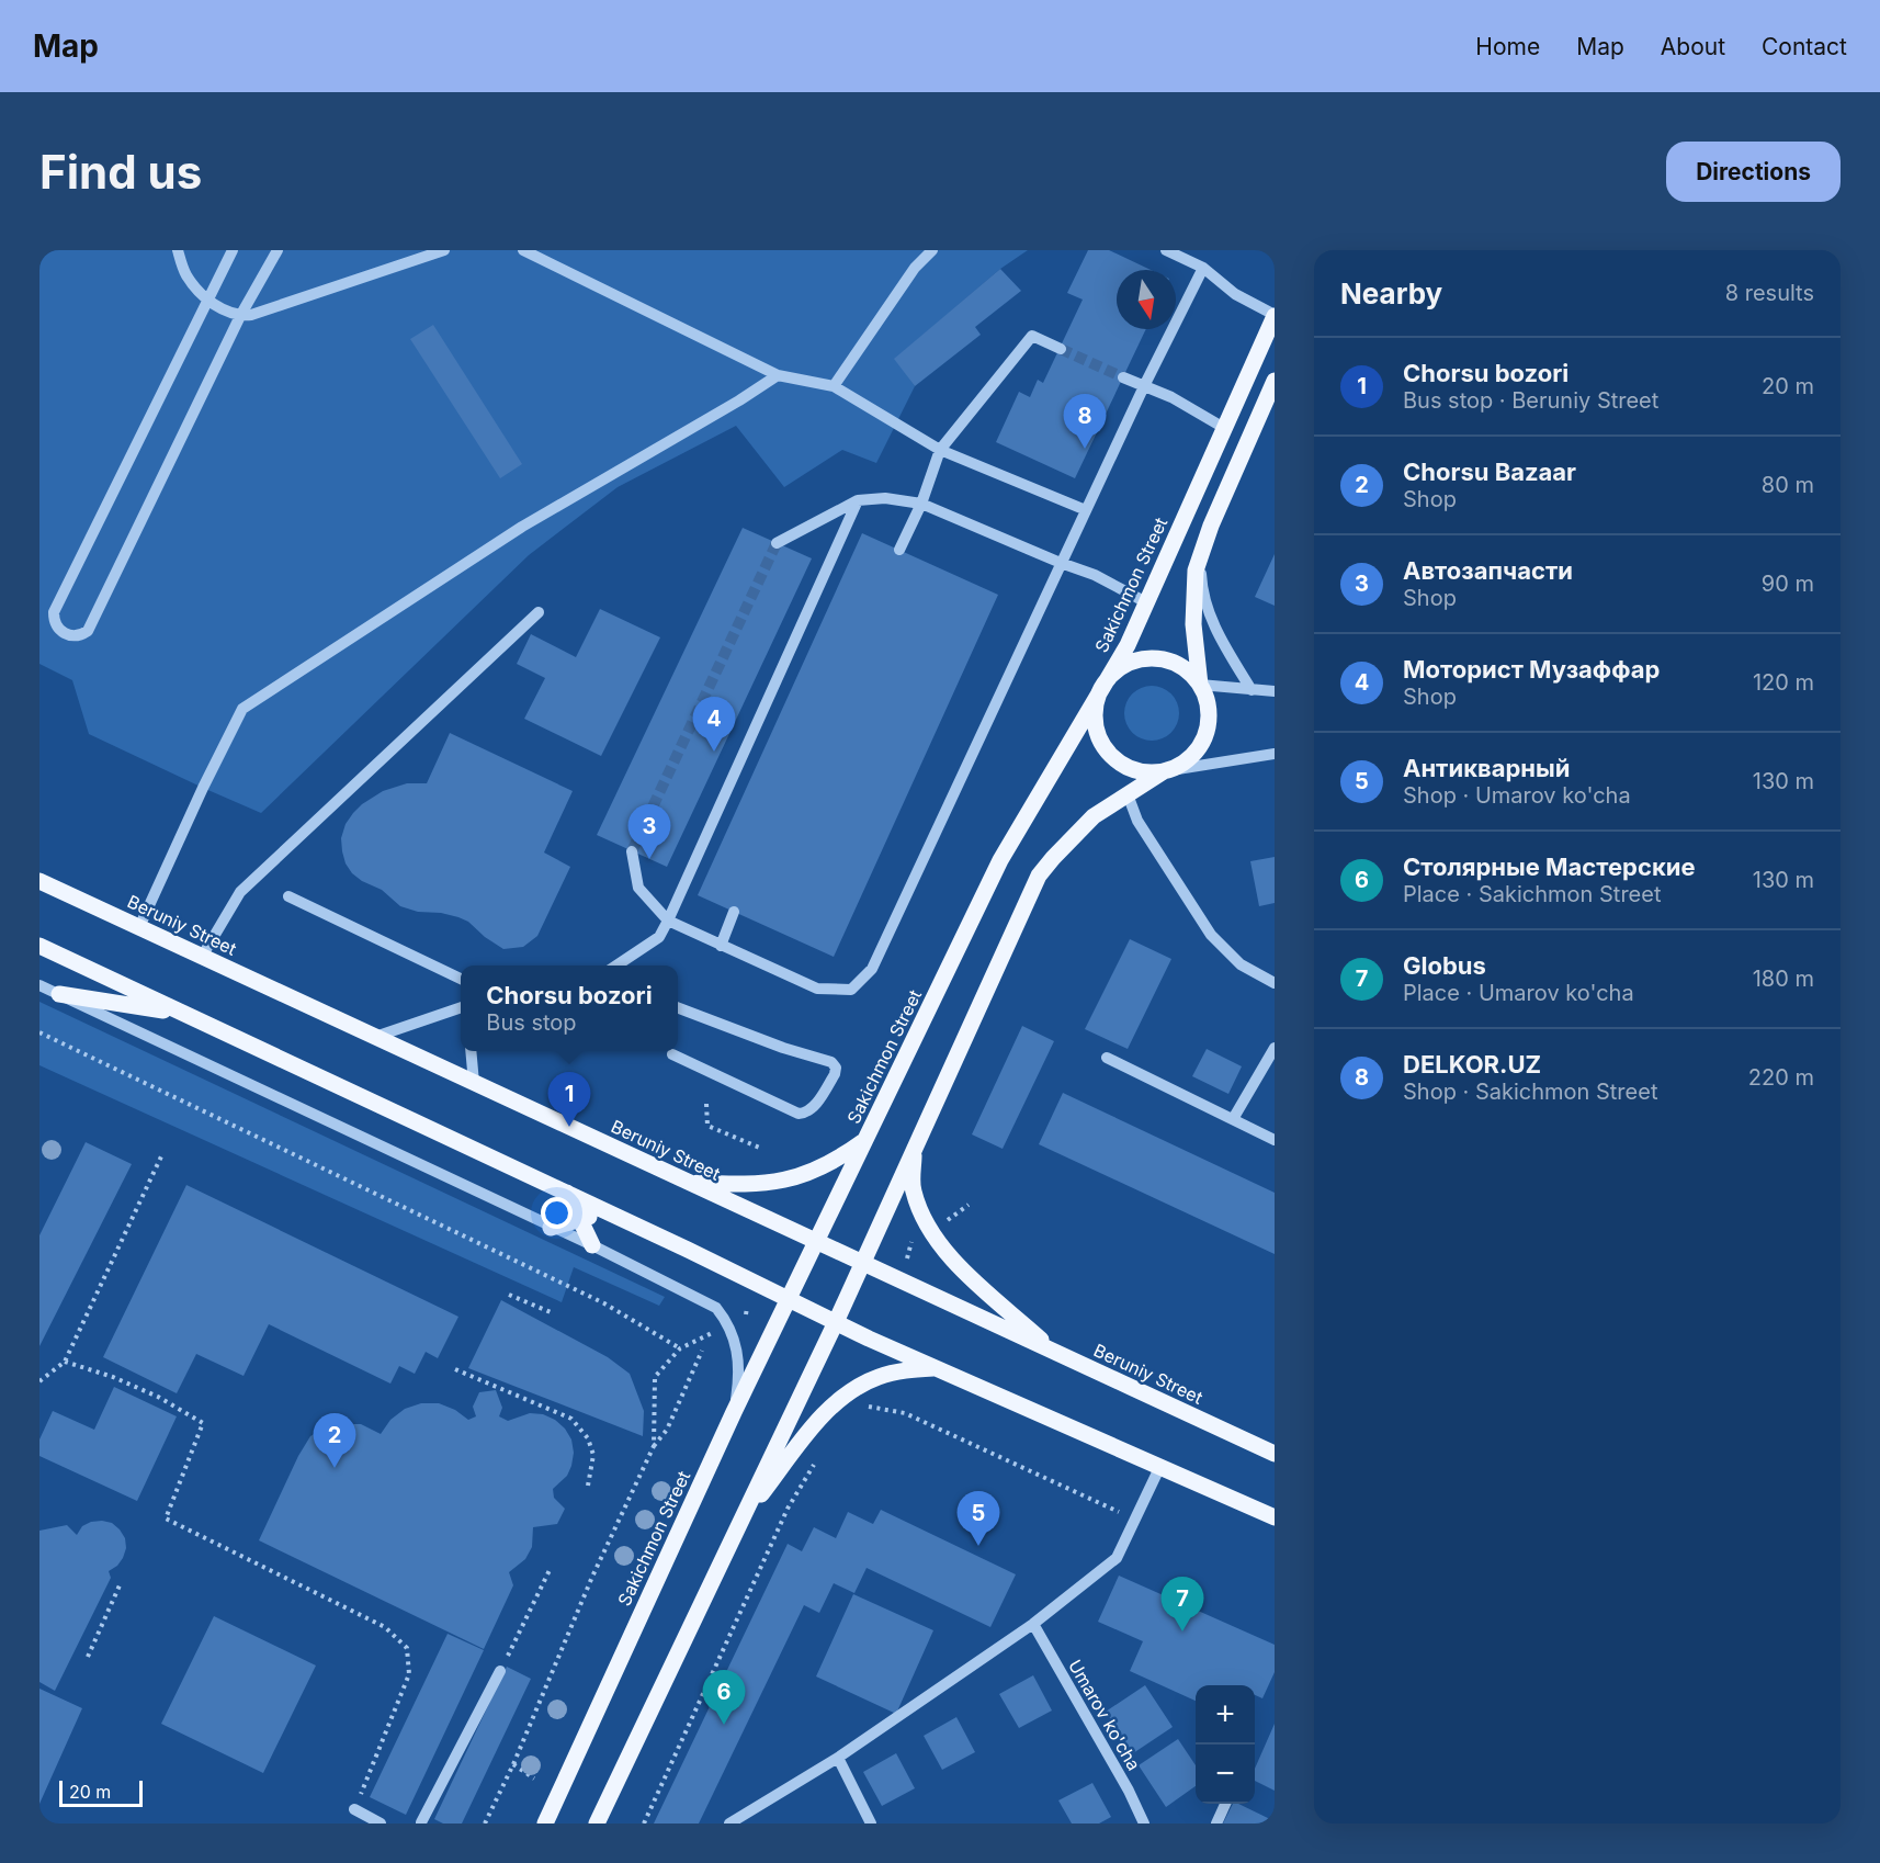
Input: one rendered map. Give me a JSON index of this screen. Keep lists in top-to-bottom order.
{
  "streets": {
    "main road": ["Sakichmon Street", "Beruniy Street"],
    "street": ["Umarov ko'cha"]
  },
  "crossings": [
    ["Sakichmon Street", "Beruniy Street"]
  ],
  "scale_bar": "20 m",
  "north": "bottom",
  "page": {
    "header": "Map",
    "nav": [
      "Home",
      "Map",
      "About",
      "Contact"
    ],
    "buttons": "Directions",
    "title": "Find us",
    "heading": ["Nearby", "8 results"],
    "list": [
      {
        "mark": "1",
        "name": "Chorsu bozori",
        "note": "Bus stop · Beruniy Street",
        "value": "20 m"
      },
      {
        "mark": "2",
        "name": "Chorsu Bazaar",
        "note": "Shop",
        "value": "80 m"
      },
      {
        "mark": "3",
        "name": "Автозапчасти",
        "note": "Shop",
        "value": "90 m"
      },
      {
        "mark": "4",
        "name": "Моторист Музаффар",
        "note": "Shop",
        "value": "120 m"
      },
      {
        "mark": "5",
        "name": "Антикварный",
        "note": "Shop · Umarov ko'cha",
        "value": "130 m"
      },
      {
        "mark": "6",
        "name": "Столярные Мастерские",
        "note": "Place · Sakichmon Street",
        "value": "130 m"
      },
      {
        "mark": "7",
        "name": "Globus",
        "note": "Place · Umarov ko'cha",
        "value": "180 m"
      },
      {
        "mark": "8",
        "name": "DELKOR.UZ",
        "note": "Shop · Sakichmon Street",
        "value": "220 m"
      }
    ],
    "pins": [
      "8",
      "4",
      "3",
      "1",
      "2",
      "5",
      "7",
      "6"
    ],
    "popup": ["Chorsu bozori", "Bus stop"],
    "map_buttons": ["+", "−"],
    "scale": "20 m"
  }
}
